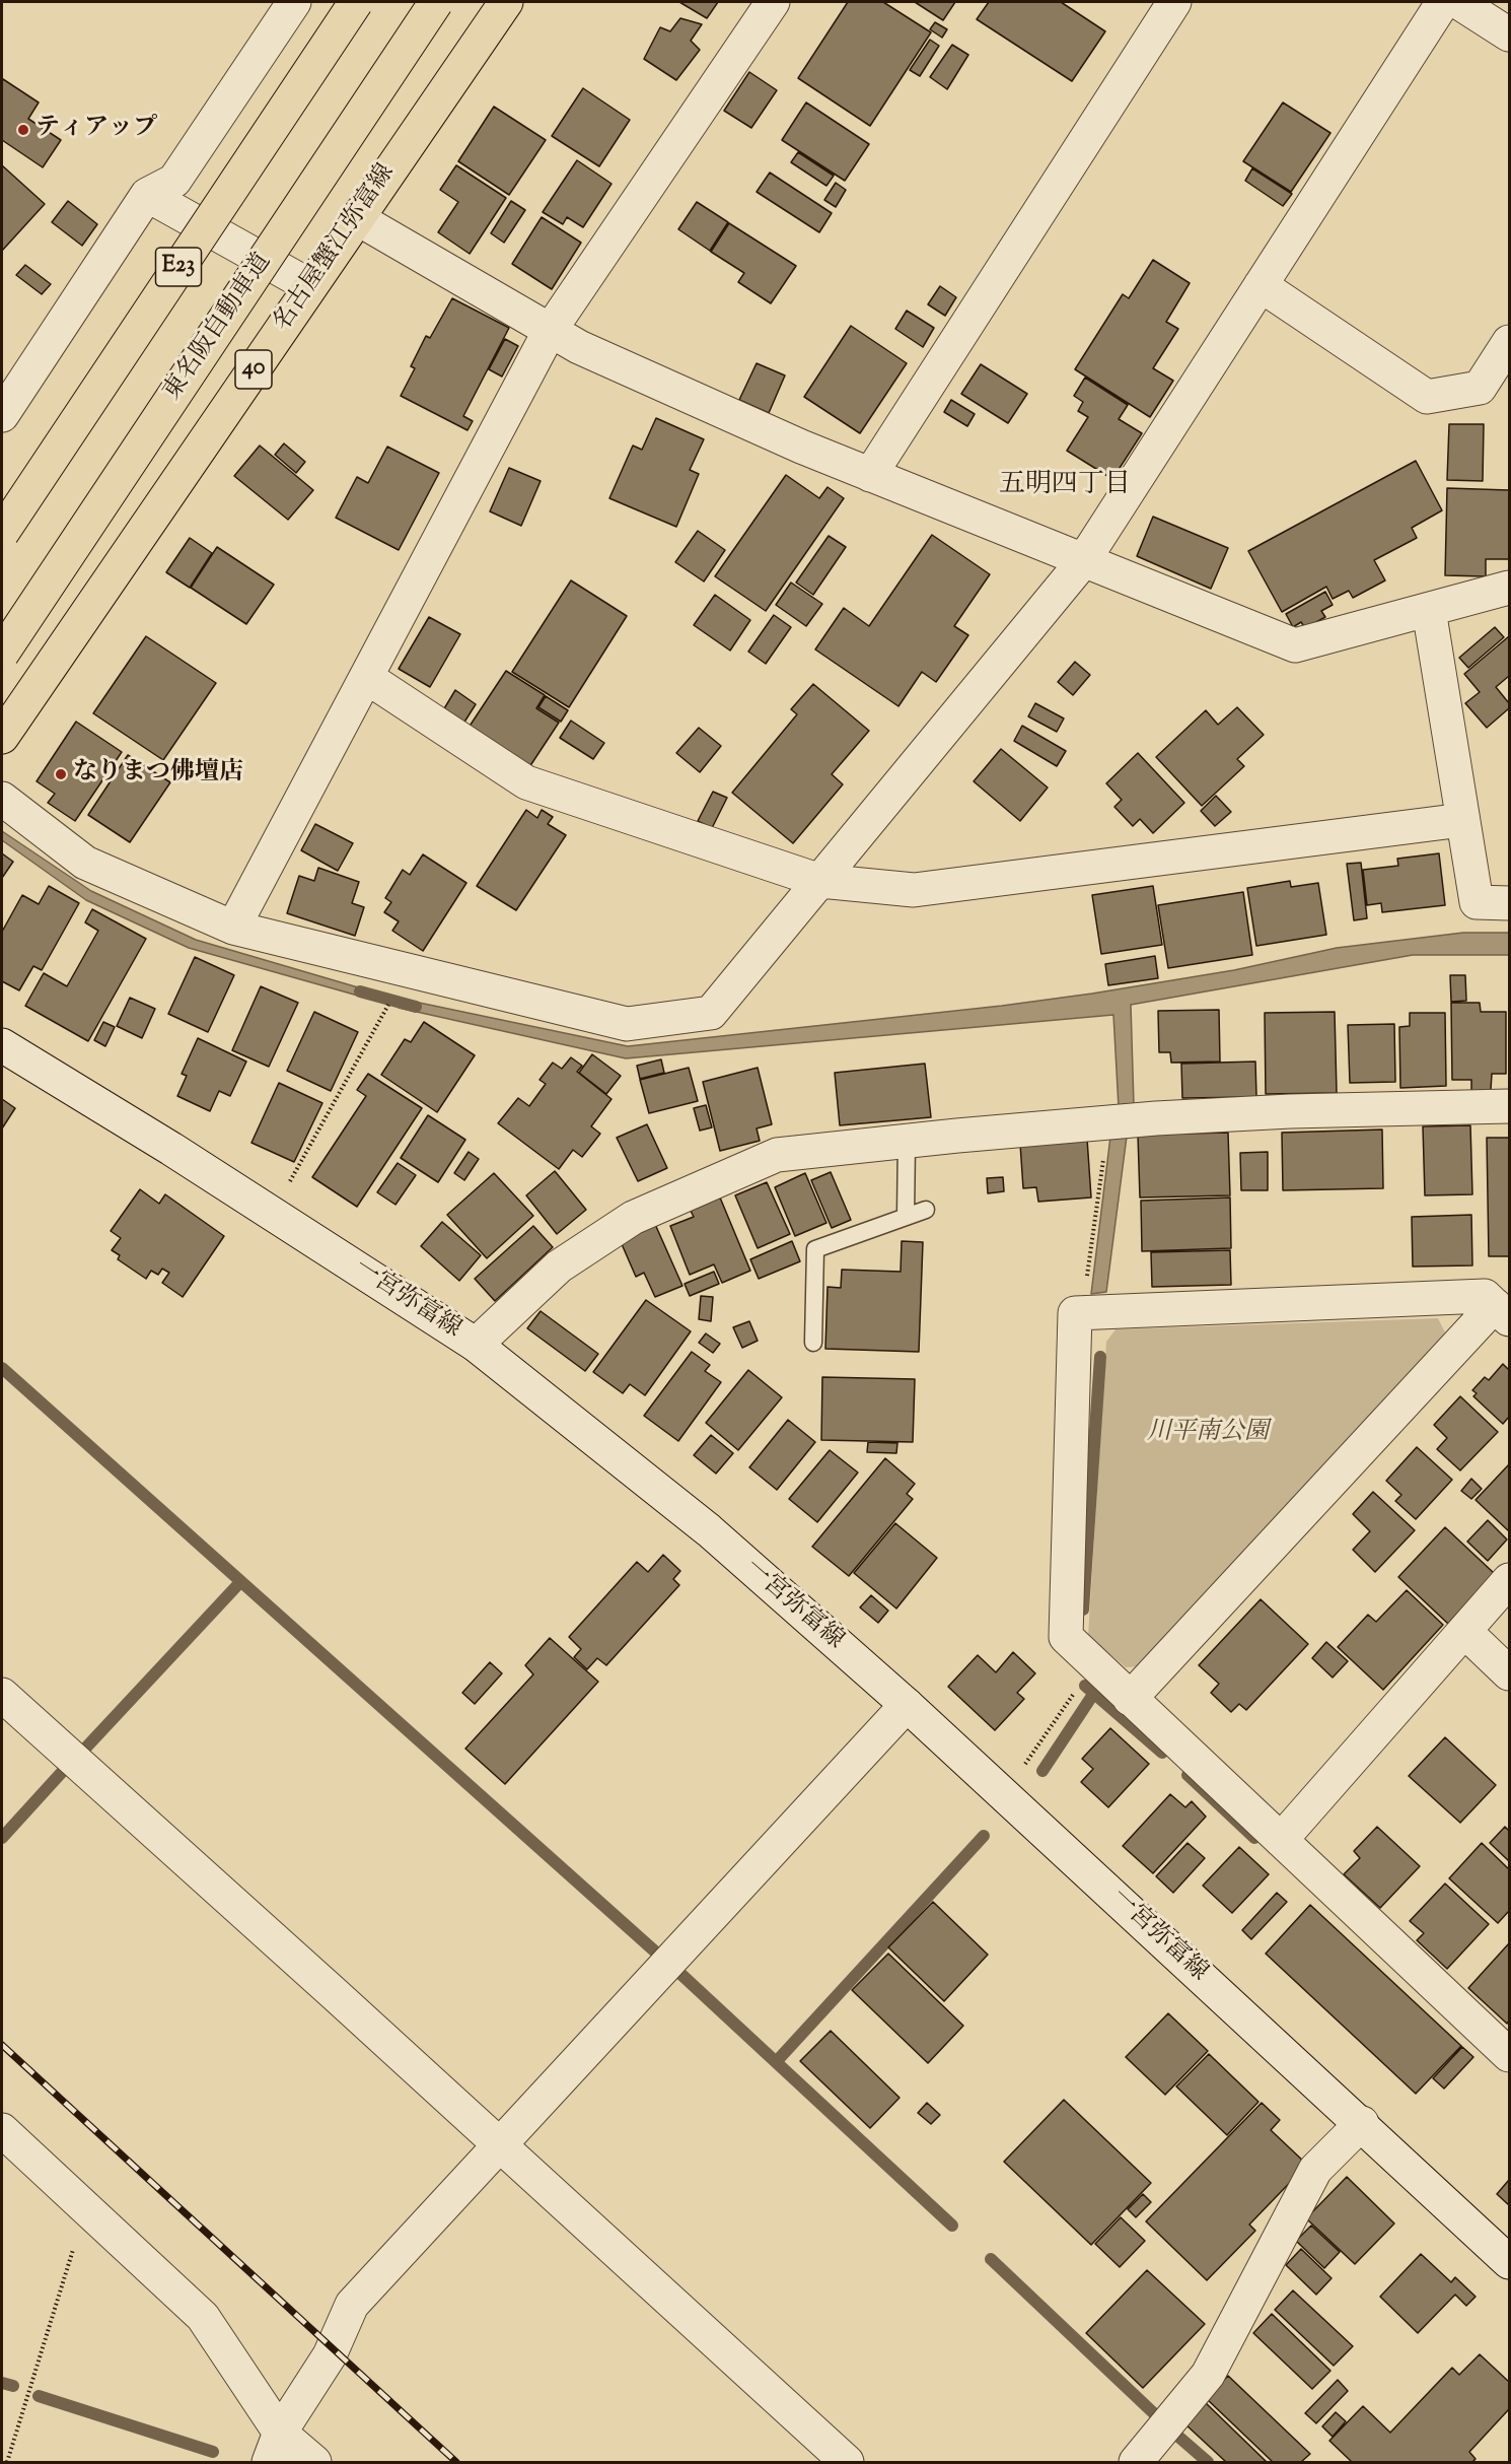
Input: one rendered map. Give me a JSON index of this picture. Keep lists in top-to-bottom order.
{
  "streets": {
    "main road": [
      "名古屋蟹江弥富線",
      "E23",
      "東名阪自動車道",
      "40"
    ],
    "street": ["一宮弥富線"]
  },
  "districts": ["五明四丁目"],
  "parks": ["川平南公園"],
  "places": ["ティアップ", "なりまつ佛壇店"]
}
